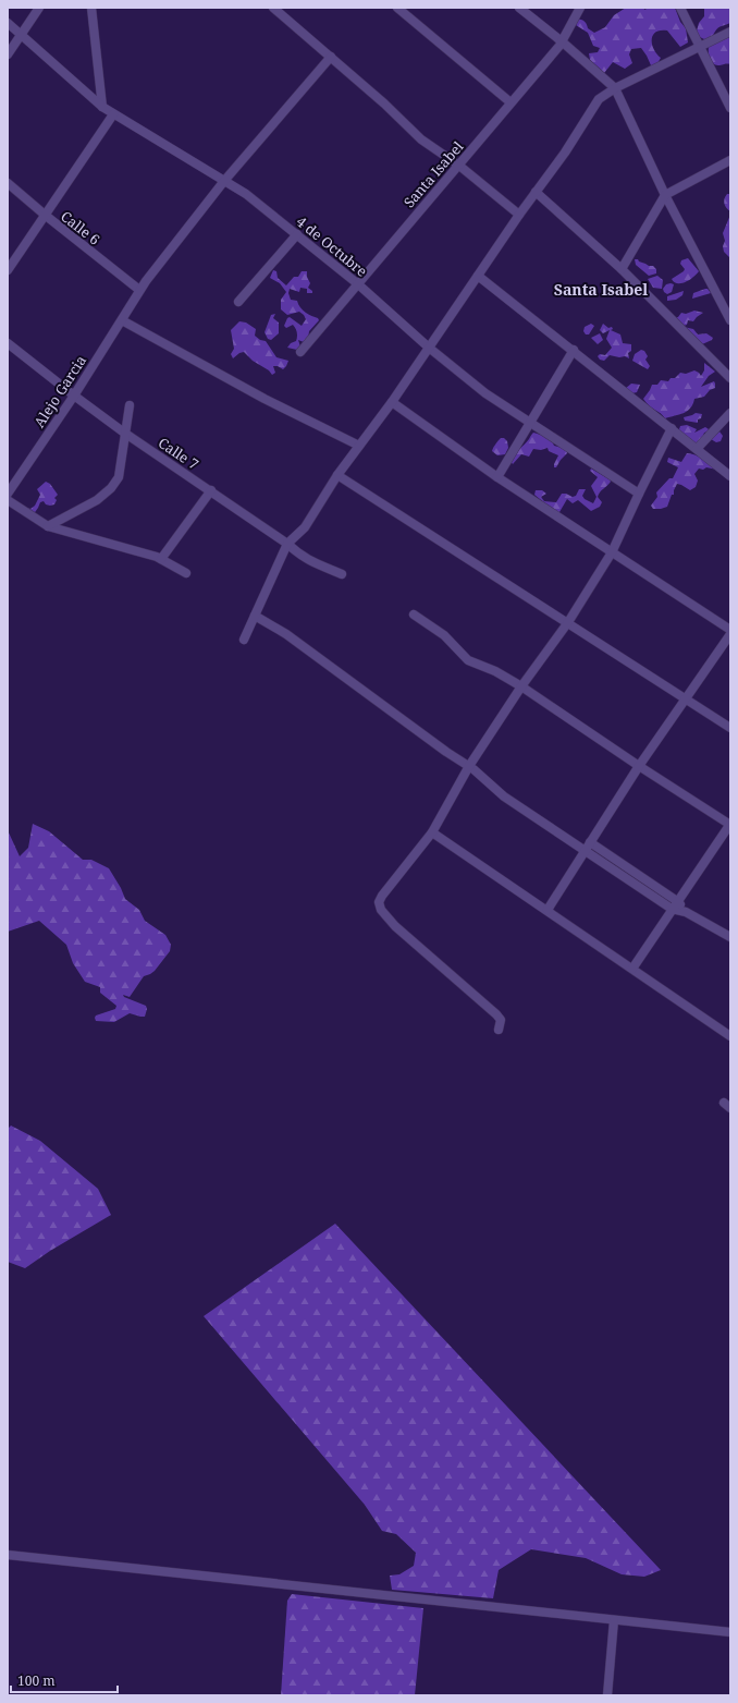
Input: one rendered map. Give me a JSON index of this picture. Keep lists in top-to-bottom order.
{
  "streets": {
    "street": [
      "Santa Isabel",
      "Calle 6",
      "4 de Octubre",
      "Alejo Garcia",
      "Calle 7"
    ]
  },
  "crossings": [
    ["Santa Isabel", "4 de Octubre"],
    ["Calle 6", "Alejo Garcia"],
    ["4 de Octubre", "Alejo Garcia"],
    ["Alejo Garcia", "Calle 7"]
  ],
  "districts": ["Santa Isabel"],
  "scale_bar": "100 m"
}
